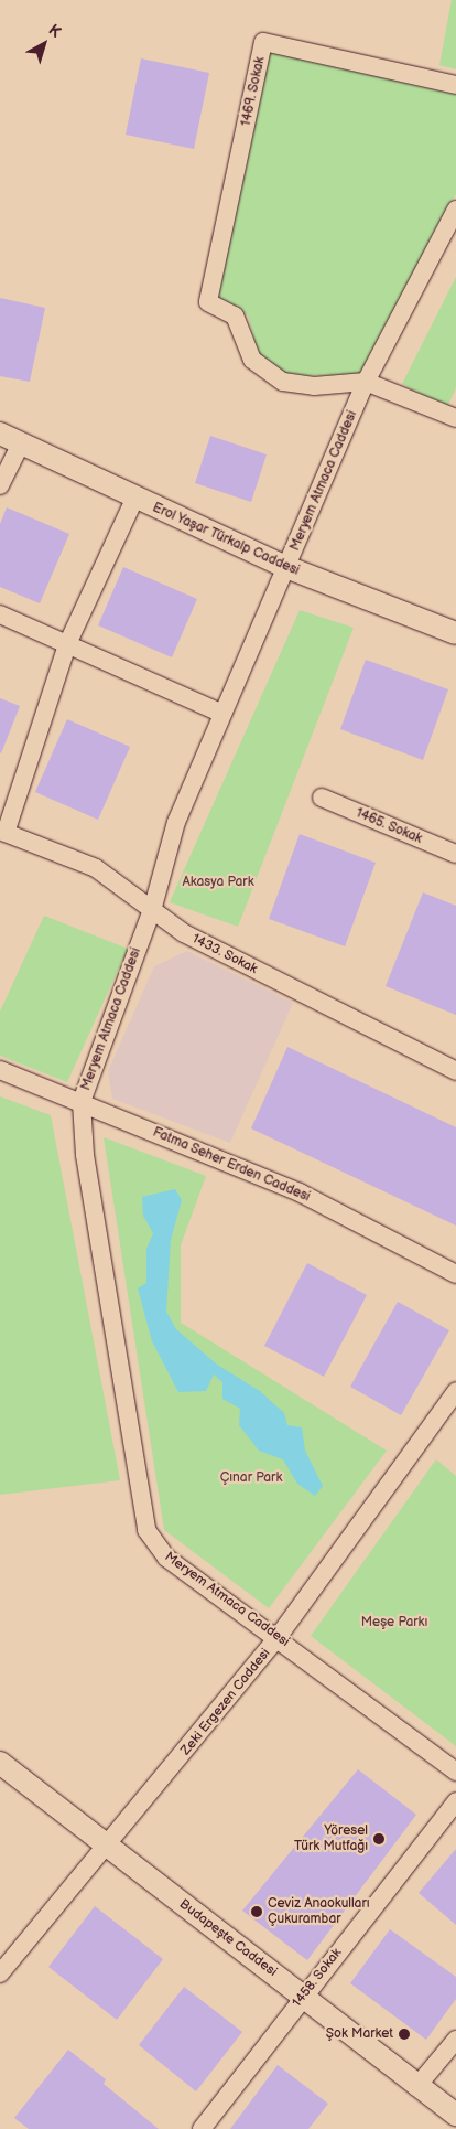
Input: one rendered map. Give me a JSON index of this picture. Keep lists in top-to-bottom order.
{
  "streets": {
    "street": [
      "1469. Sokak",
      "Meryem Atmaca Caddesi",
      "Erol Yaşar Türkalp Caddesi",
      "1465. Sokak",
      "1433. Sokak",
      "Fatma Seher Erden Caddesi",
      "Zeki Ergezen Caddesi",
      "Budapeşte Caddesi",
      "1458. Sokak"
    ]
  },
  "crossings": [
    ["1469. Sokak", "Meryem Atmaca Caddesi"],
    ["Meryem Atmaca Caddesi", "Erol Yaşar Türkalp Caddesi"],
    ["Meryem Atmaca Caddesi", "1433. Sokak"],
    ["Meryem Atmaca Caddesi", "Fatma Seher Erden Caddesi"],
    ["Meryem Atmaca Caddesi", "Zeki Ergezen Caddesi"],
    ["Zeki Ergezen Caddesi", "Budapeşte Caddesi"],
    ["Budapeşte Caddesi", "1458. Sokak"]
  ],
  "parks": ["Akasya Park", "Çınar Park", "Meşe Parkı"],
  "places": ["Yöresel Türk Mutfağı", "Ceviz Anaokulları Çukurambar", "Şok Market"],
  "north": "top right"
}
